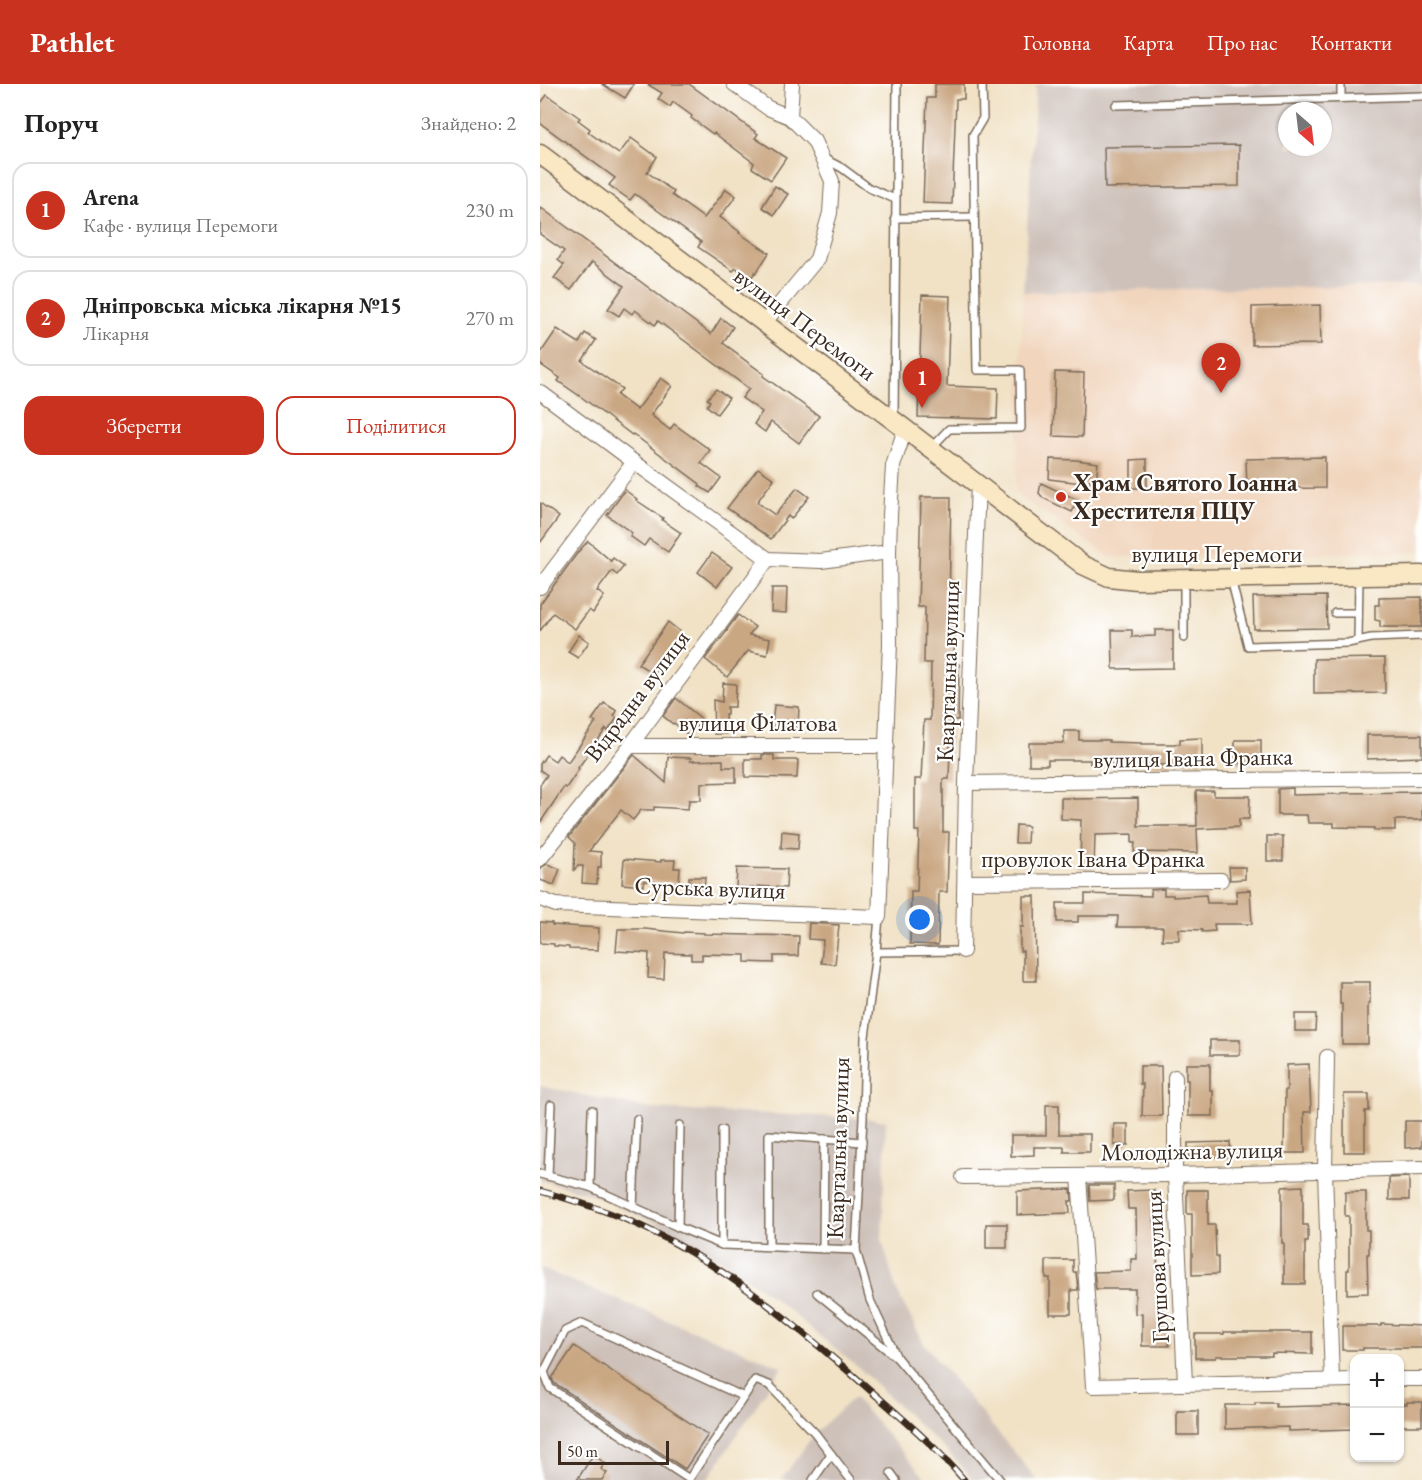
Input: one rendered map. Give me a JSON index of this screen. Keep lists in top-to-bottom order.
{
  "streets": {
    "street": [
      "вулиця Перемоги",
      "Квартальна вулиця",
      "Відрадна вулиця",
      "вулиця Філатова",
      "вулиця Івана Франка",
      "провулок Івана Франка",
      "Сурська вулиця",
      "Молодіжна вулиця",
      "Грушова вулиця"
    ]
  },
  "crossings": [
    ["вулиця Перемоги", "Квартальна вулиця"],
    ["Квартальна вулиця", "вулиця Філатова"],
    ["Квартальна вулиця", "вулиця Івана Франка"],
    ["Квартальна вулиця", "провулок Івана Франка"],
    ["Квартальна вулиця", "Сурська вулиця"],
    ["Відрадна вулиця", "вулиця Філатова"],
    ["Молодіжна вулиця", "Грушова вулиця"]
  ],
  "places": ["Храм Святого Іоанна Хрестителя ПЦУ"],
  "scale_bar": "50 m",
  "north": "bottom right",
  "page": {
    "header": "Pathlet",
    "nav": [
      "Головна",
      "Карта",
      "Про нас",
      "Контакти"
    ],
    "heading": ["Поруч", "Знайдено: 2"],
    "list": [
      {
        "mark": "1",
        "name": "Arena",
        "note": "Кафе · вулиця Перемоги",
        "value": "230 m"
      },
      {
        "mark": "2",
        "name": "Дніпровська міська лікарня №15",
        "note": "Лікарня",
        "value": "270 m"
      }
    ],
    "pins": ["2", "1"],
    "buttons": ["Зберегти", "Поділитися"],
    "map_buttons": ["+", "−"],
    "scale": "50 m"
  }
}
